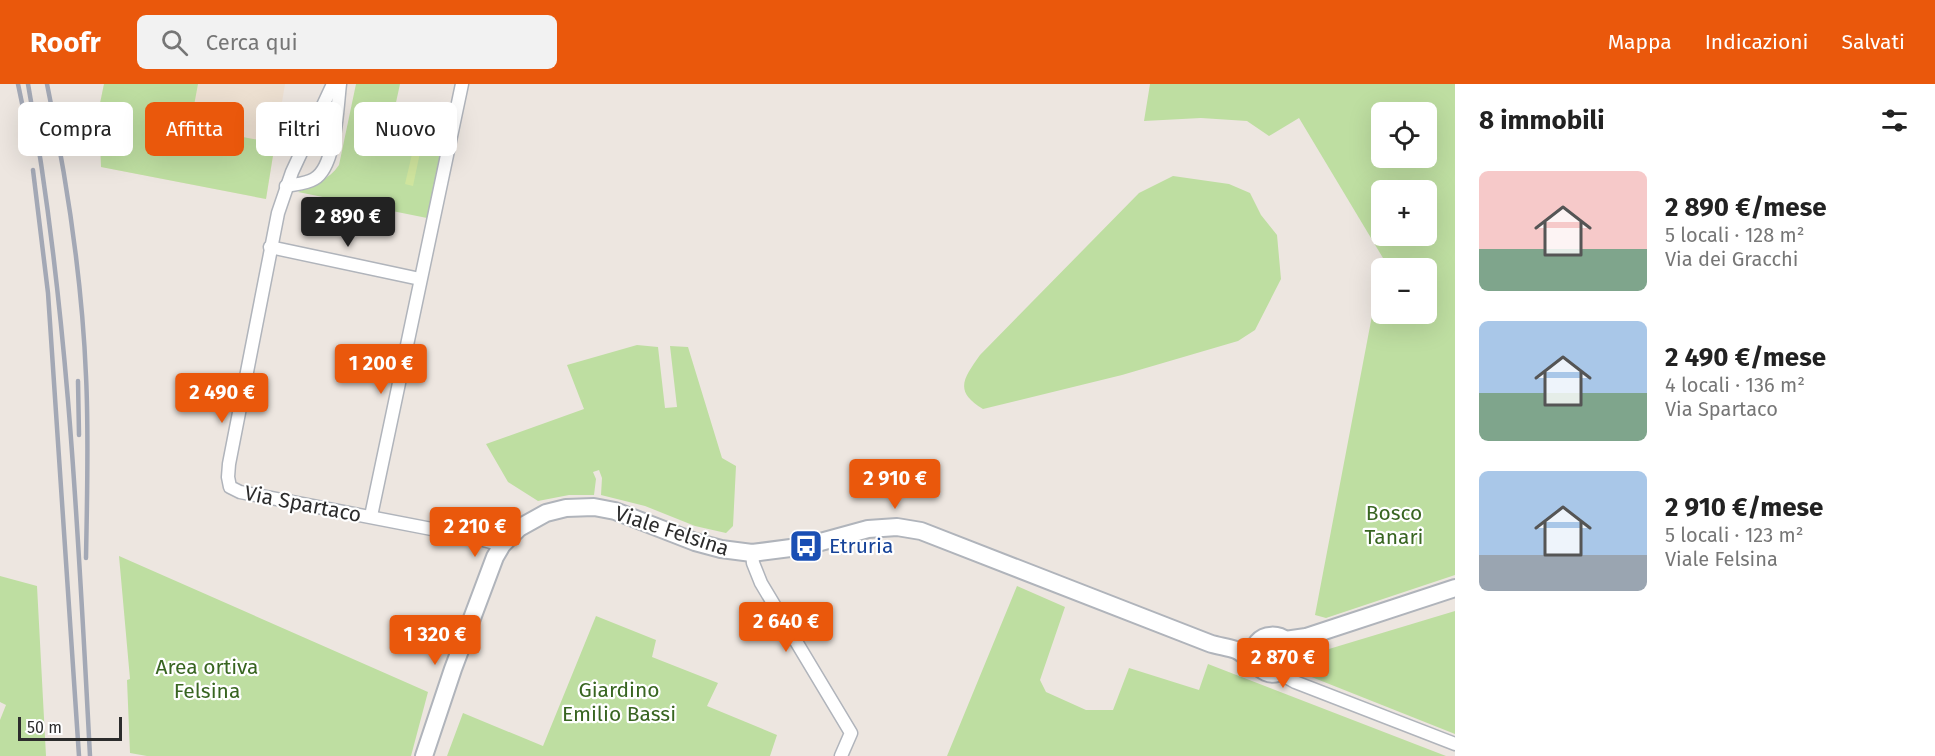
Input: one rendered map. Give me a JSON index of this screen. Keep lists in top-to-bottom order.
{
  "streets": {
    "street": ["Via Spartaco", "Viale Felsina"]
  },
  "crossings": [
    ["Via Spartaco", "Viale Felsina"]
  ],
  "parks": ["Bosco Tanari", "Area ortiva Felsina", "Giardino Emilio Bassi"],
  "places": {
    "bus stop": ["Etruria"]
  },
  "scale_bar": "50 m",
  "page": {
    "header": "Roofr",
    "search": "Cerca qui",
    "nav": ["Mappa", "Indicazioni", "Salvati"],
    "heading": "8 immobili",
    "map_buttons": ["+", "−"],
    "chip": [
      "Compra",
      "Affitta",
      "Filtri",
      "Nuovo"
    ],
    "list": [
      {
        "name": "2 890 €/mese",
        "note": "5 locali · 128 m² · Via dei Gracchi"
      },
      {
        "name": "2 490 €/mese",
        "note": "4 locali · 136 m² · Via Spartaco"
      },
      {
        "name": "2 910 €/mese",
        "note": "5 locali · 123 m² · Viale Felsina"
      }
    ],
    "price": [
      "2 890 €",
      "1 200 €",
      "2 490 €",
      "2 910 €",
      "2 210 €",
      "2 640 €",
      "1 320 €",
      "2 870 €"
    ],
    "scale": "50 m"
  }
}
